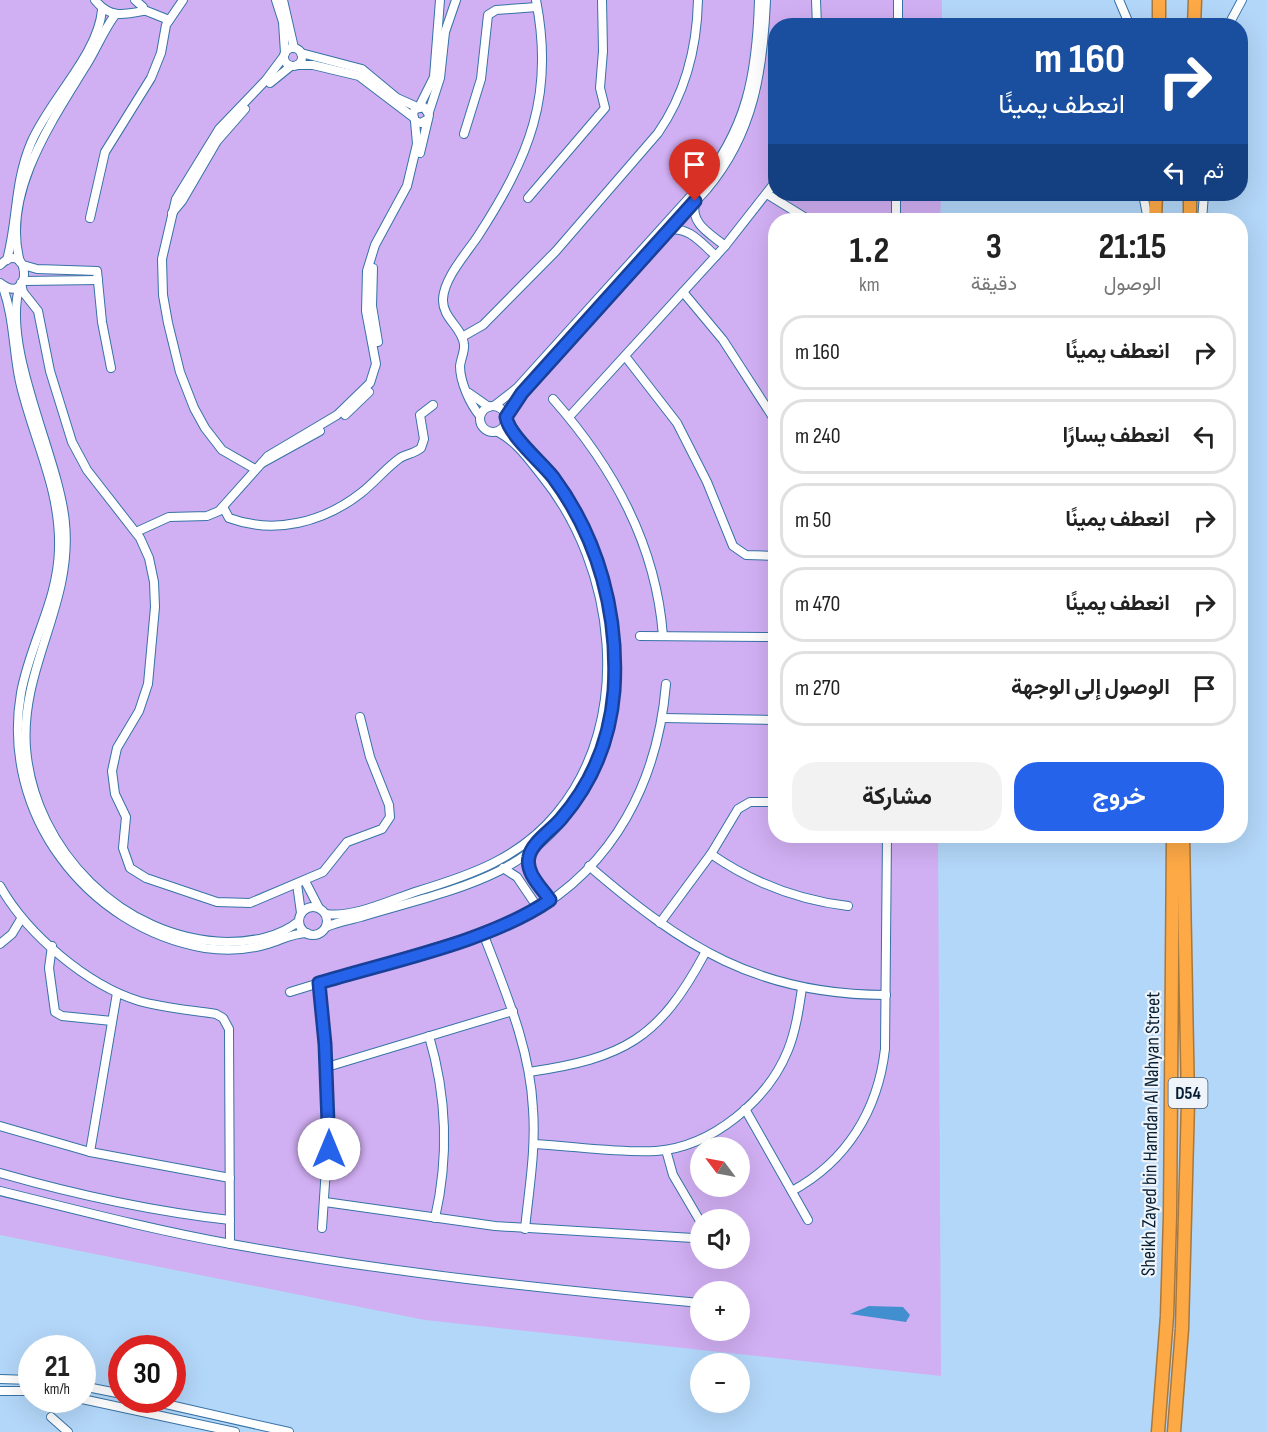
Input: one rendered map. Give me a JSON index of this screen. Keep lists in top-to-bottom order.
{
  "streets": {
    "highway": ["D54", "Sheikh Zayed bin Hamdan Al Nahyan Street"]
  },
  "north": "top left",
  "page": {
    "turn": ["160 m", "انعطف يمينًا"],
    "then": "ثم",
    "eta": [
      "21:15",
      "الوصول",
      "3",
      "دقيقة",
      "1.2",
      "km"
    ],
    "list": [
      {
        "name": "انعطف يمينًا",
        "value": "160 m"
      },
      {
        "name": "انعطف يسارًا",
        "value": "240 m"
      },
      {
        "name": "انعطف يمينًا",
        "value": "50 m"
      },
      {
        "name": "انعطف يمينًا",
        "value": "470 m"
      },
      {
        "name": "الوصول إلى الوجهة",
        "value": "270 m"
      }
    ],
    "buttons": ["خروج", "مشاركة"],
    "map_buttons": ["+", "−"],
    "speed": "21 km/h",
    "limit": "30"
  }
}
